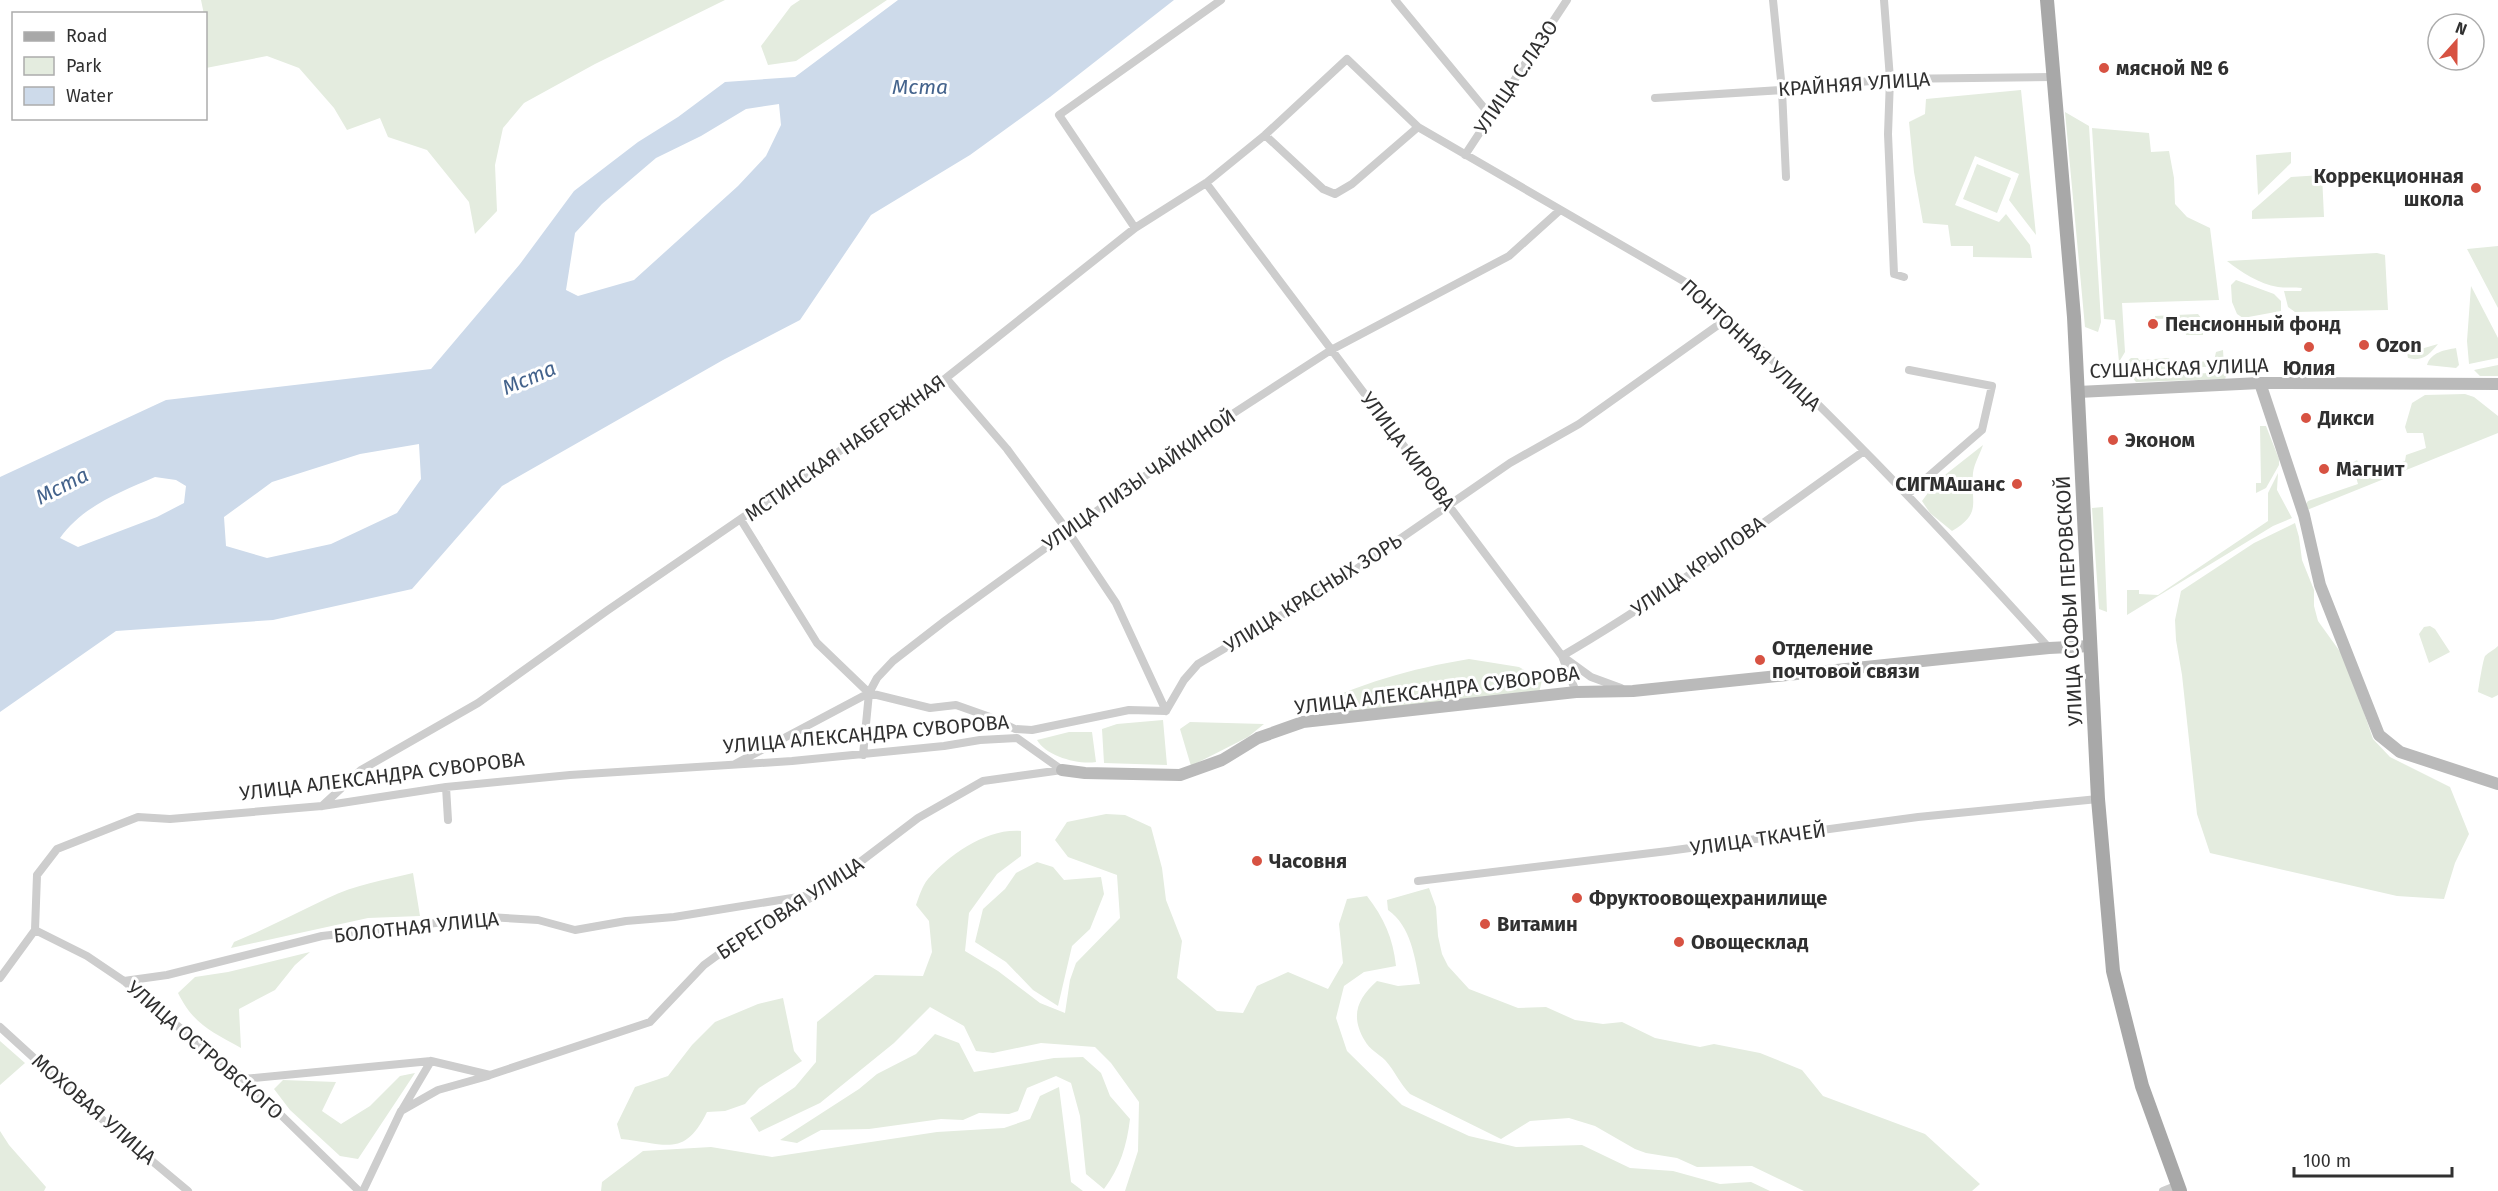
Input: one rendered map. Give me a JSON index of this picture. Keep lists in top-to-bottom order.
{
  "streets": {
    "main road": ["УЛИЦА СОФЬИ ПЕРОВСКОЙ"],
    "street": [
      "УЛИЦА С.ЛАЗО",
      "КРАЙНЯЯ УЛИЦА",
      "ПОНТОННАЯ УЛИЦА",
      "СУШАНСКАЯ УЛИЦА",
      "МСТИНСКАЯ НАБЕРЕЖНАЯ",
      "УЛИЦА КИРОВА",
      "УЛИЦА ЛИЗЫ ЧАЙКИНОЙ",
      "УЛИЦА КРЫЛОВА",
      "УЛИЦА КРАСНЫХ ЗОРЬ",
      "УЛИЦА АЛЕКСАНДРА СУВОРОВА",
      "УЛИЦА ТКАЧЕЙ",
      "БЕРЕГОВАЯ УЛИЦА",
      "БОЛОТНАЯ УЛИЦА",
      "УЛИЦА ОСТРОВСКОГО",
      "МОХОВАЯ УЛИЦА"
    ]
  },
  "crossings": [
    ["УЛИЦА С.ЛАЗО", "ПОНТОННАЯ УЛИЦА"],
    ["КРАЙНЯЯ УЛИЦА", "УЛИЦА СОФЬИ ПЕРОВСКОЙ"],
    ["ПОНТОННАЯ УЛИЦА", "МСТИНСКАЯ НАБЕРЕЖНАЯ"],
    ["ПОНТОННАЯ УЛИЦА", "УЛИЦА ЛИЗЫ ЧАЙКИНОЙ"],
    ["ПОНТОННАЯ УЛИЦА", "УЛИЦА КРЫЛОВА"],
    ["ПОНТОННАЯ УЛИЦА", "УЛИЦА КРАСНЫХ ЗОРЬ"],
    ["ПОНТОННАЯ УЛИЦА", "УЛИЦА АЛЕКСАНДРА СУВОРОВА"],
    ["СУШАНСКАЯ УЛИЦА", "УЛИЦА СОФЬИ ПЕРОВСКОЙ"],
    ["МСТИНСКАЯ НАБЕРЕЖНАЯ", "УЛИЦА КИРОВА"],
    ["МСТИНСКАЯ НАБЕРЕЖНАЯ", "УЛИЦА АЛЕКСАНДРА СУВОРОВА"],
    ["УЛИЦА КИРОВА", "УЛИЦА ЛИЗЫ ЧАЙКИНОЙ"],
    ["УЛИЦА КИРОВА", "УЛИЦА КРЫЛОВА"],
    ["УЛИЦА КИРОВА", "УЛИЦА КРАСНЫХ ЗОРЬ"],
    ["УЛИЦА КИРОВА", "УЛИЦА АЛЕКСАНДРА СУВОРОВА"],
    ["УЛИЦА ЛИЗЫ ЧАЙКИНОЙ", "УЛИЦА АЛЕКСАНДРА СУВОРОВА"],
    ["УЛИЦА СОФЬИ ПЕРОВСКОЙ", "УЛИЦА АЛЕКСАНДРА СУВОРОВА"],
    ["УЛИЦА СОФЬИ ПЕРОВСКОЙ", "УЛИЦА ТКАЧЕЙ"],
    ["УЛИЦА АЛЕКСАНДРА СУВОРОВА", "БЕРЕГОВАЯ УЛИЦА"],
    ["УЛИЦА АЛЕКСАНДРА СУВОРОВА", "УЛИЦА ОСТРОВСКОГО"],
    ["БЕРЕГОВАЯ УЛИЦА", "БОЛОТНАЯ УЛИЦА"],
    ["БОЛОТНАЯ УЛИЦА", "УЛИЦА ОСТРОВСКОГО"]
  ],
  "water": ["Мста"],
  "places": [
    "мясной № 6",
    "Коррекционная школа",
    "Пенсионный фонд",
    "Ozon",
    "Юлия",
    "Дикси",
    "Эконом",
    "Магнит",
    "СИГМАшанс",
    "Отделение почтовой связи",
    "Часовня",
    "Фруктоовощехранилище",
    "Витамин",
    "Овощесклад"
  ],
  "legend": ["Road", "Park", "Water"],
  "scale_bar": "100 m",
  "north": "top"
}
